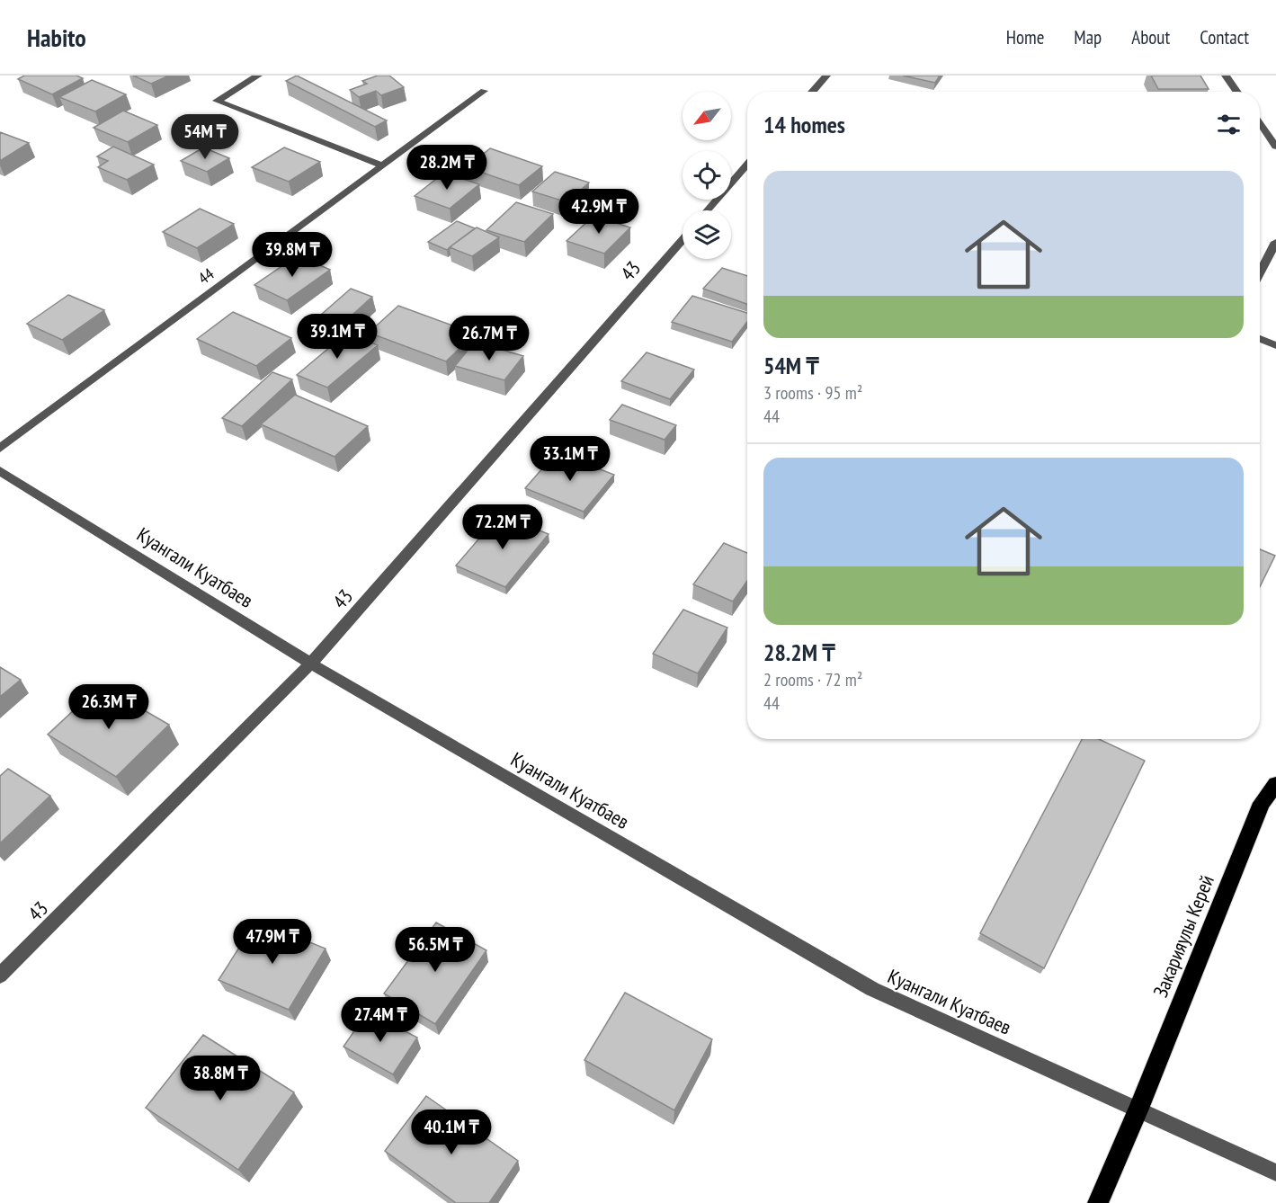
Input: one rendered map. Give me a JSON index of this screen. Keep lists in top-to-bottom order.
{
  "streets": {
    "highway": ["Закарияулы Керей"],
    "street": ["43", "44", "Куангали Куатбаев"]
  },
  "crossings": [
    ["43", "Куангали Куатбаев"],
    ["Куангали Куатбаев", "Закарияулы Керей"]
  ],
  "north": "bottom left",
  "page": {
    "header": "Habito",
    "nav": [
      "Home",
      "Map",
      "About",
      "Contact"
    ],
    "heading": "14 homes",
    "price": [
      "54M ₸",
      "28.2M ₸",
      "42.9M ₸",
      "39.8M ₸",
      "39.1M ₸",
      "26.7M ₸",
      "33.1M ₸",
      "72.2M ₸",
      "26.3M ₸",
      "47.9M ₸",
      "56.5M ₸",
      "27.4M ₸",
      "38.8M ₸",
      "40.1M ₸"
    ],
    "list": [
      {
        "name": "54M ₸",
        "note": "3 rooms · 95 m² · 44"
      },
      {
        "name": "28.2M ₸",
        "note": "2 rooms · 72 m² · 44"
      }
    ]
  }
}
